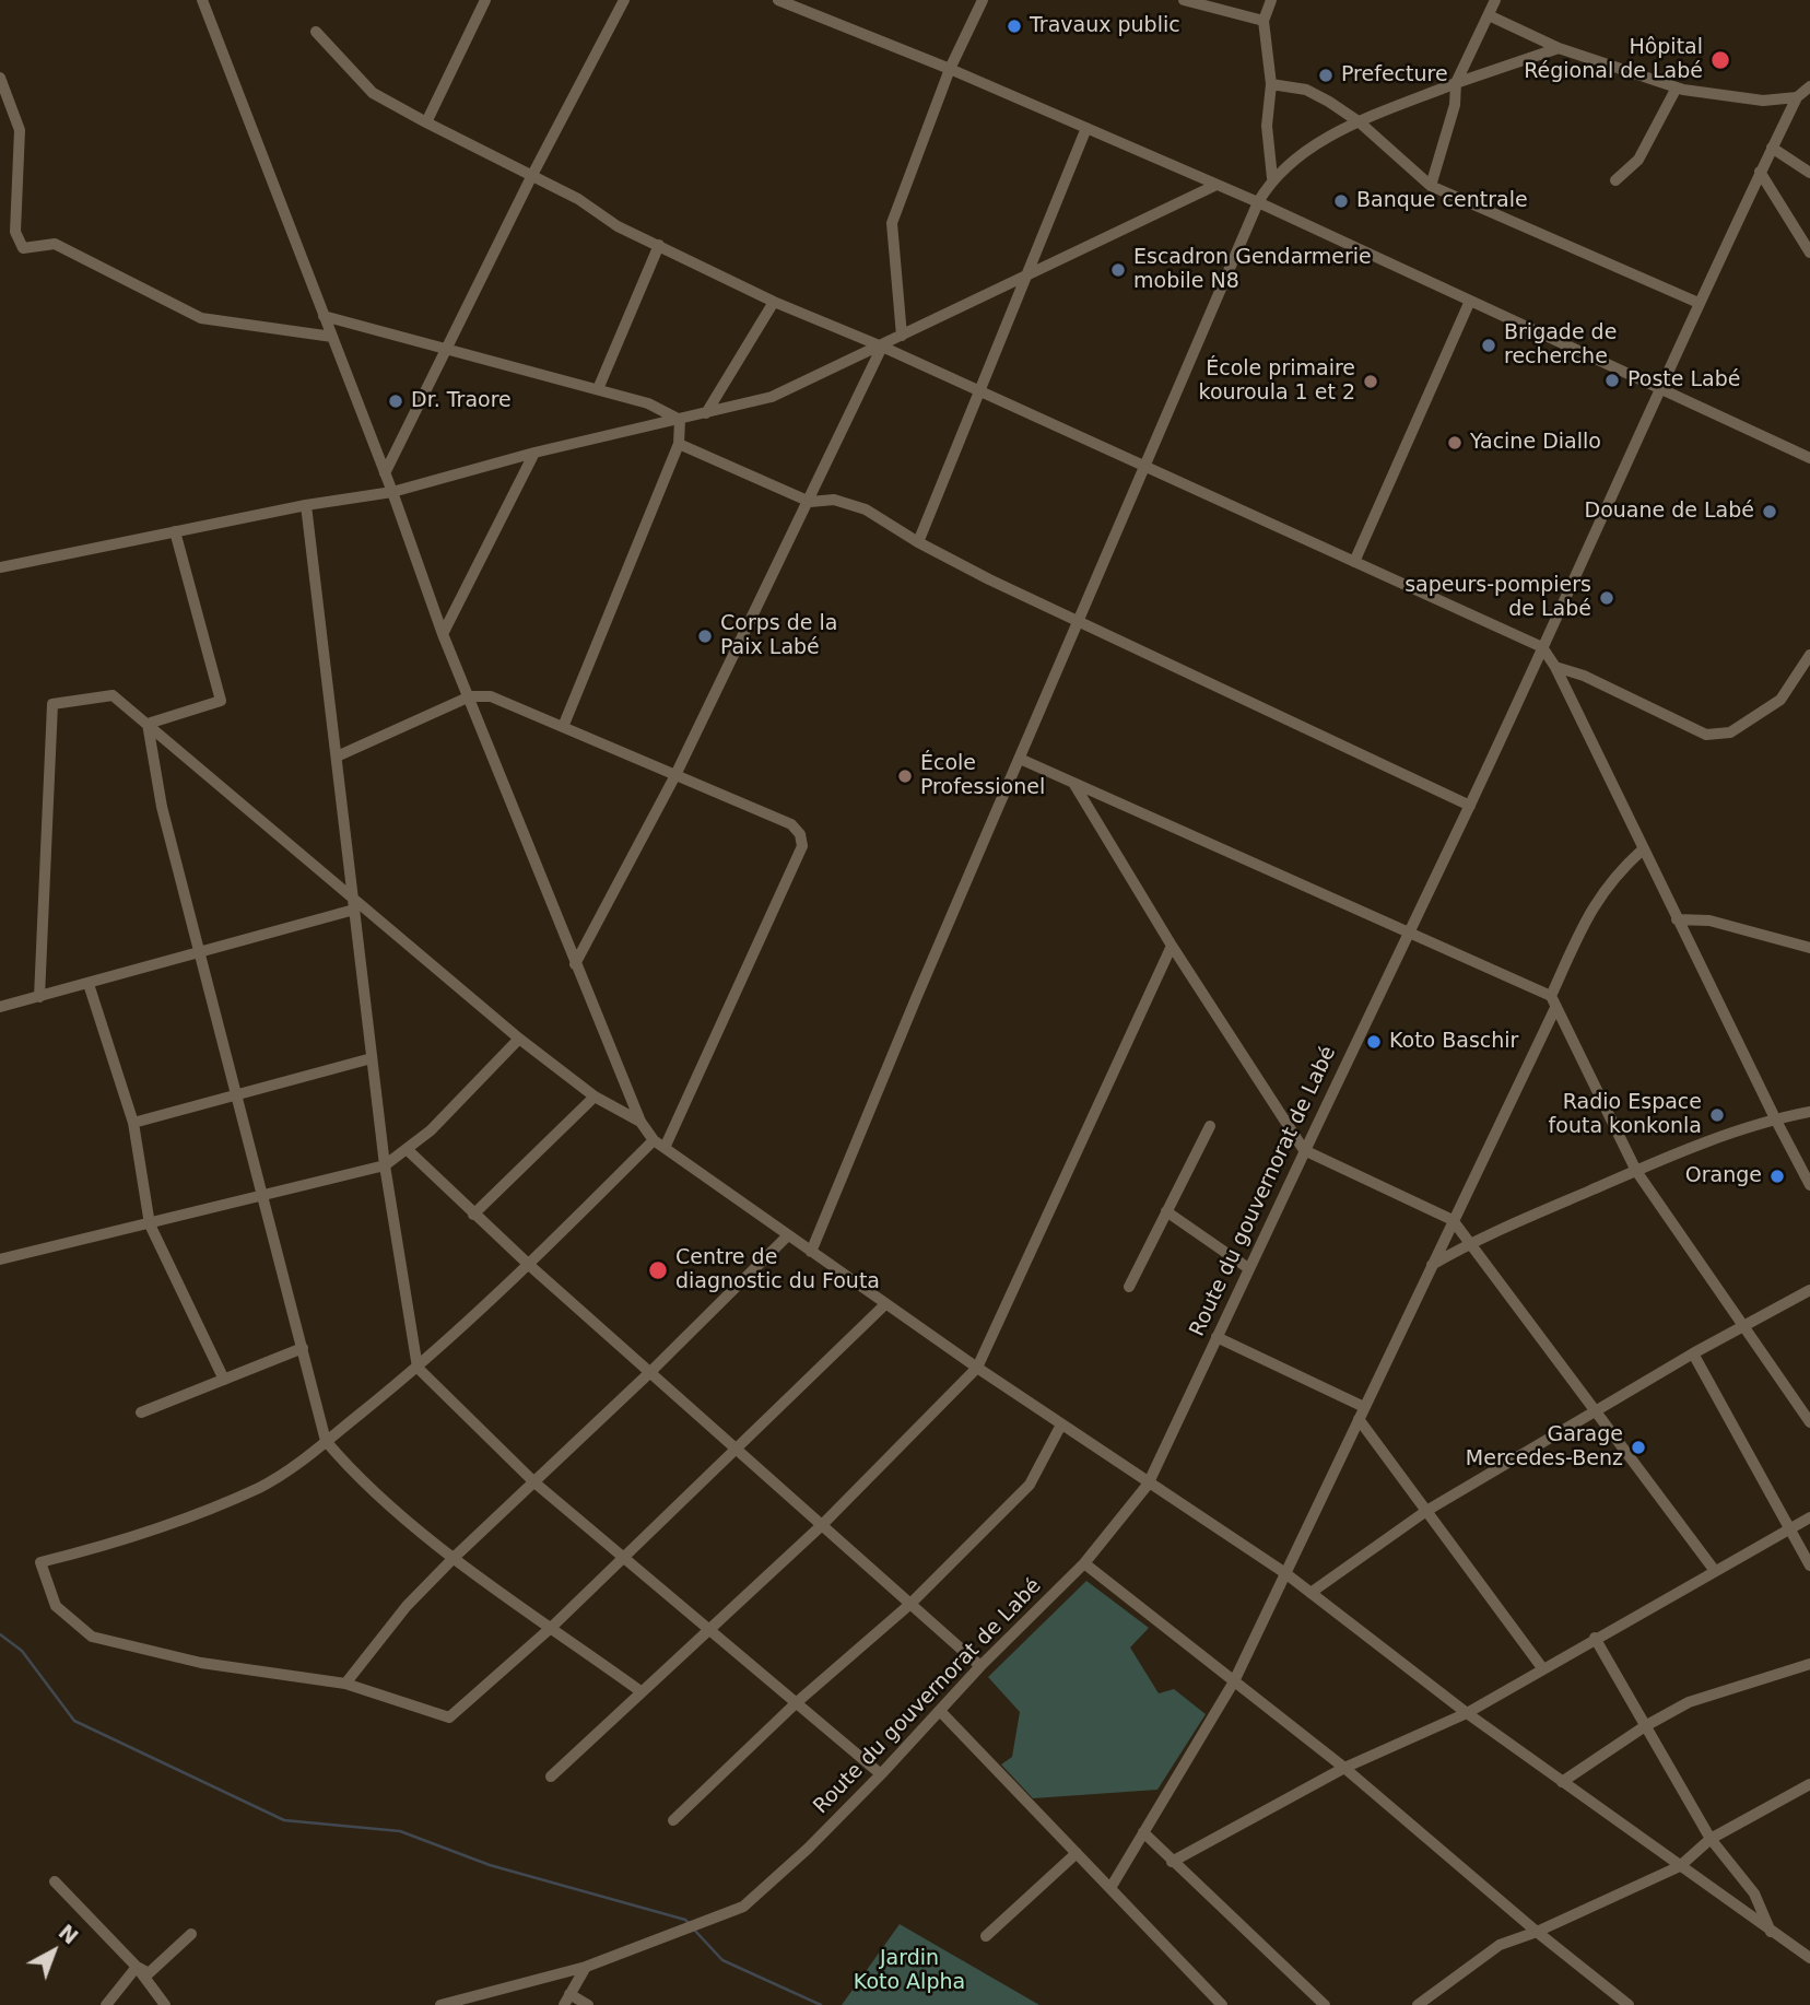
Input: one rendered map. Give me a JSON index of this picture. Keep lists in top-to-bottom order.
{
  "streets": {
    "street": ["Route du gouvernorat de Labé"]
  },
  "parks": ["Jardin Koto Alpha"],
  "places": [
    "Travaux public",
    "Hôpital Régional de Labé",
    "Prefecture",
    "Banque centrale",
    "Escadron Gendarmerie mobile N8",
    "Brigade de recherche",
    "Poste Labé",
    "École primaire kouroula 1 et 2",
    "Dr. Traore",
    "Yacine Diallo",
    "Douane de Labé",
    "sapeurs-pompiers de Labé",
    "Corps de la Paix Labé",
    "École Professionel",
    "Koto Baschir",
    "Radio Espace fouta konkonla",
    "Orange",
    "Centre de diagnostic du Fouta",
    "Garage Mercedes-Benz"
  ],
  "north": "top right"
}
